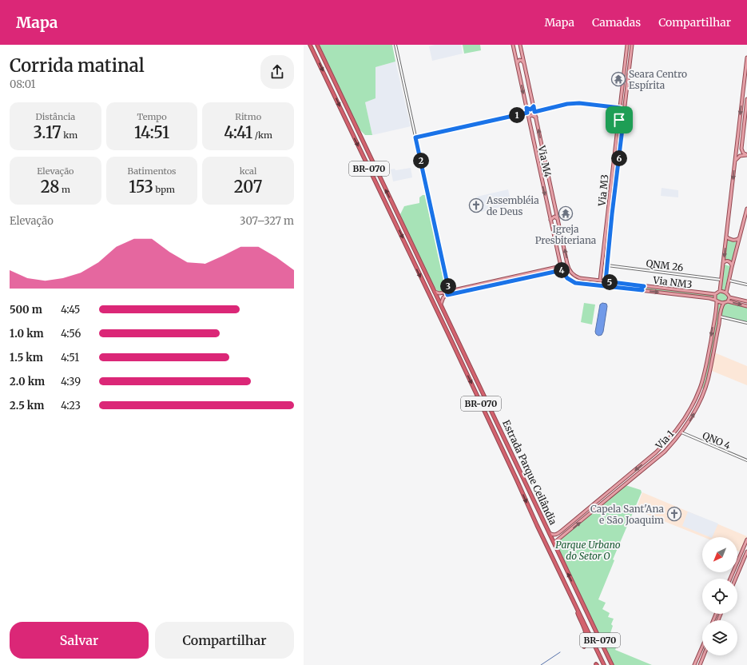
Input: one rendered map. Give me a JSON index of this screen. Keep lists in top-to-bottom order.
{
  "streets": {
    "highway": ["BR-070", "Estrada Parque Ceilândia"],
    "main road": [
      "Via M4",
      "Via M3",
      "Via NM3",
      "Via 1"
    ],
    "street": ["QNM 26", "QNO 4"]
  },
  "crossings": [
    ["Via M4", "Via NM3"],
    ["Via M3", "QNM 26"],
    ["Via M3", "Via NM3"],
    ["Via NM3", "Via 1"],
    ["Via 1", "QNO 4"],
    ["Via 1", "Estrada Parque Ceilândia"]
  ],
  "parks": ["Parque Urbano do Setor O"],
  "places": {
    "temple": ["Seara Centro Espírita", "Igreja Presbiteriana"],
    "church": ["Assembléia de Deus", "Capela Sant'Ana e São Joaquim"]
  },
  "north": "bottom left",
  "page": {
    "header": "Mapa",
    "nav": ["Mapa", "Camadas", "Compartilhar"],
    "heading": ["Corrida matinal", "08:01"],
    "stats": [
      ["Distância", "3.17 km"],
      ["Tempo", "14:51"],
      ["Ritmo", "4:41 /km"],
      ["Elevação", "28 m"],
      ["Batimentos", "153 bpm"],
      ["kcal", "207"]
    ],
    "pins": [
      "1",
      "6",
      "2",
      "4",
      "5",
      "3"
    ],
    "chart": ["Elevação", "307–327 m"],
    "list": [
      {
        "name": "500 m",
        "note": "4:45"
      },
      {
        "name": "1.0 km",
        "note": "4:56"
      },
      {
        "name": "1.5 km",
        "note": "4:51"
      },
      {
        "name": "2.0 km",
        "note": "4:39"
      },
      {
        "name": "2.5 km",
        "note": "4:23"
      }
    ],
    "buttons": ["Salvar", "Compartilhar"]
  }
}
